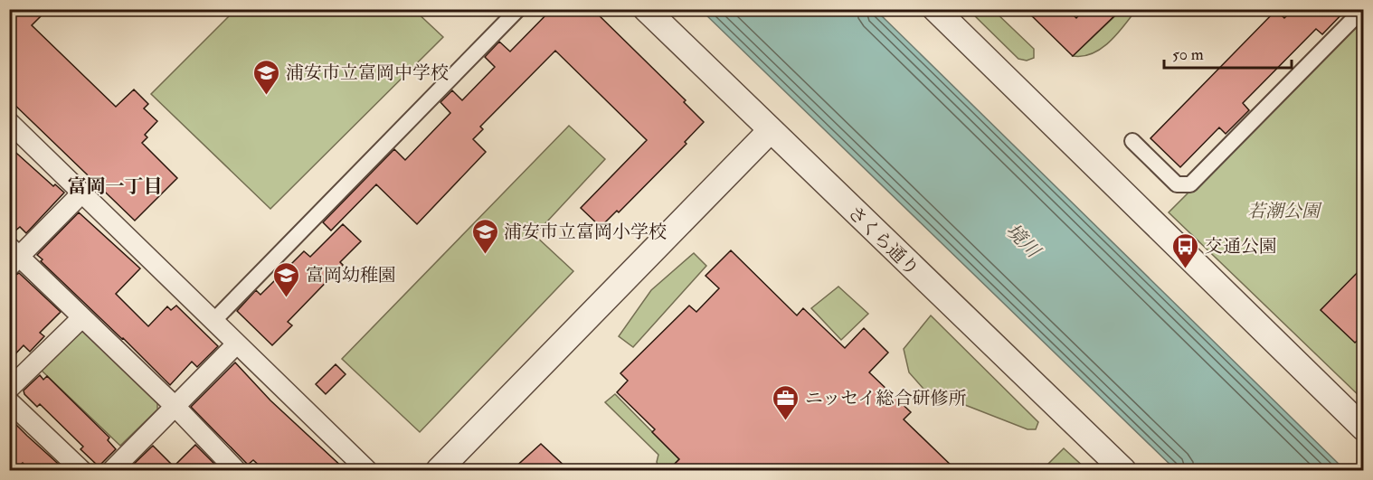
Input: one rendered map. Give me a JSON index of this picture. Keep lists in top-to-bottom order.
{
  "streets": {
    "street": ["さくら通り"]
  },
  "districts": ["富岡一丁目"],
  "water": ["境川"],
  "parks": ["若潮公園"],
  "places": {
    "school or university": ["浦安市立富岡中学校", "浦安市立富岡小学校", "富岡幼稚園"],
    "bus stop": ["交通公園"],
    "office": ["ニッセイ総合研修所"]
  },
  "scale_bar": "50 m"
}
